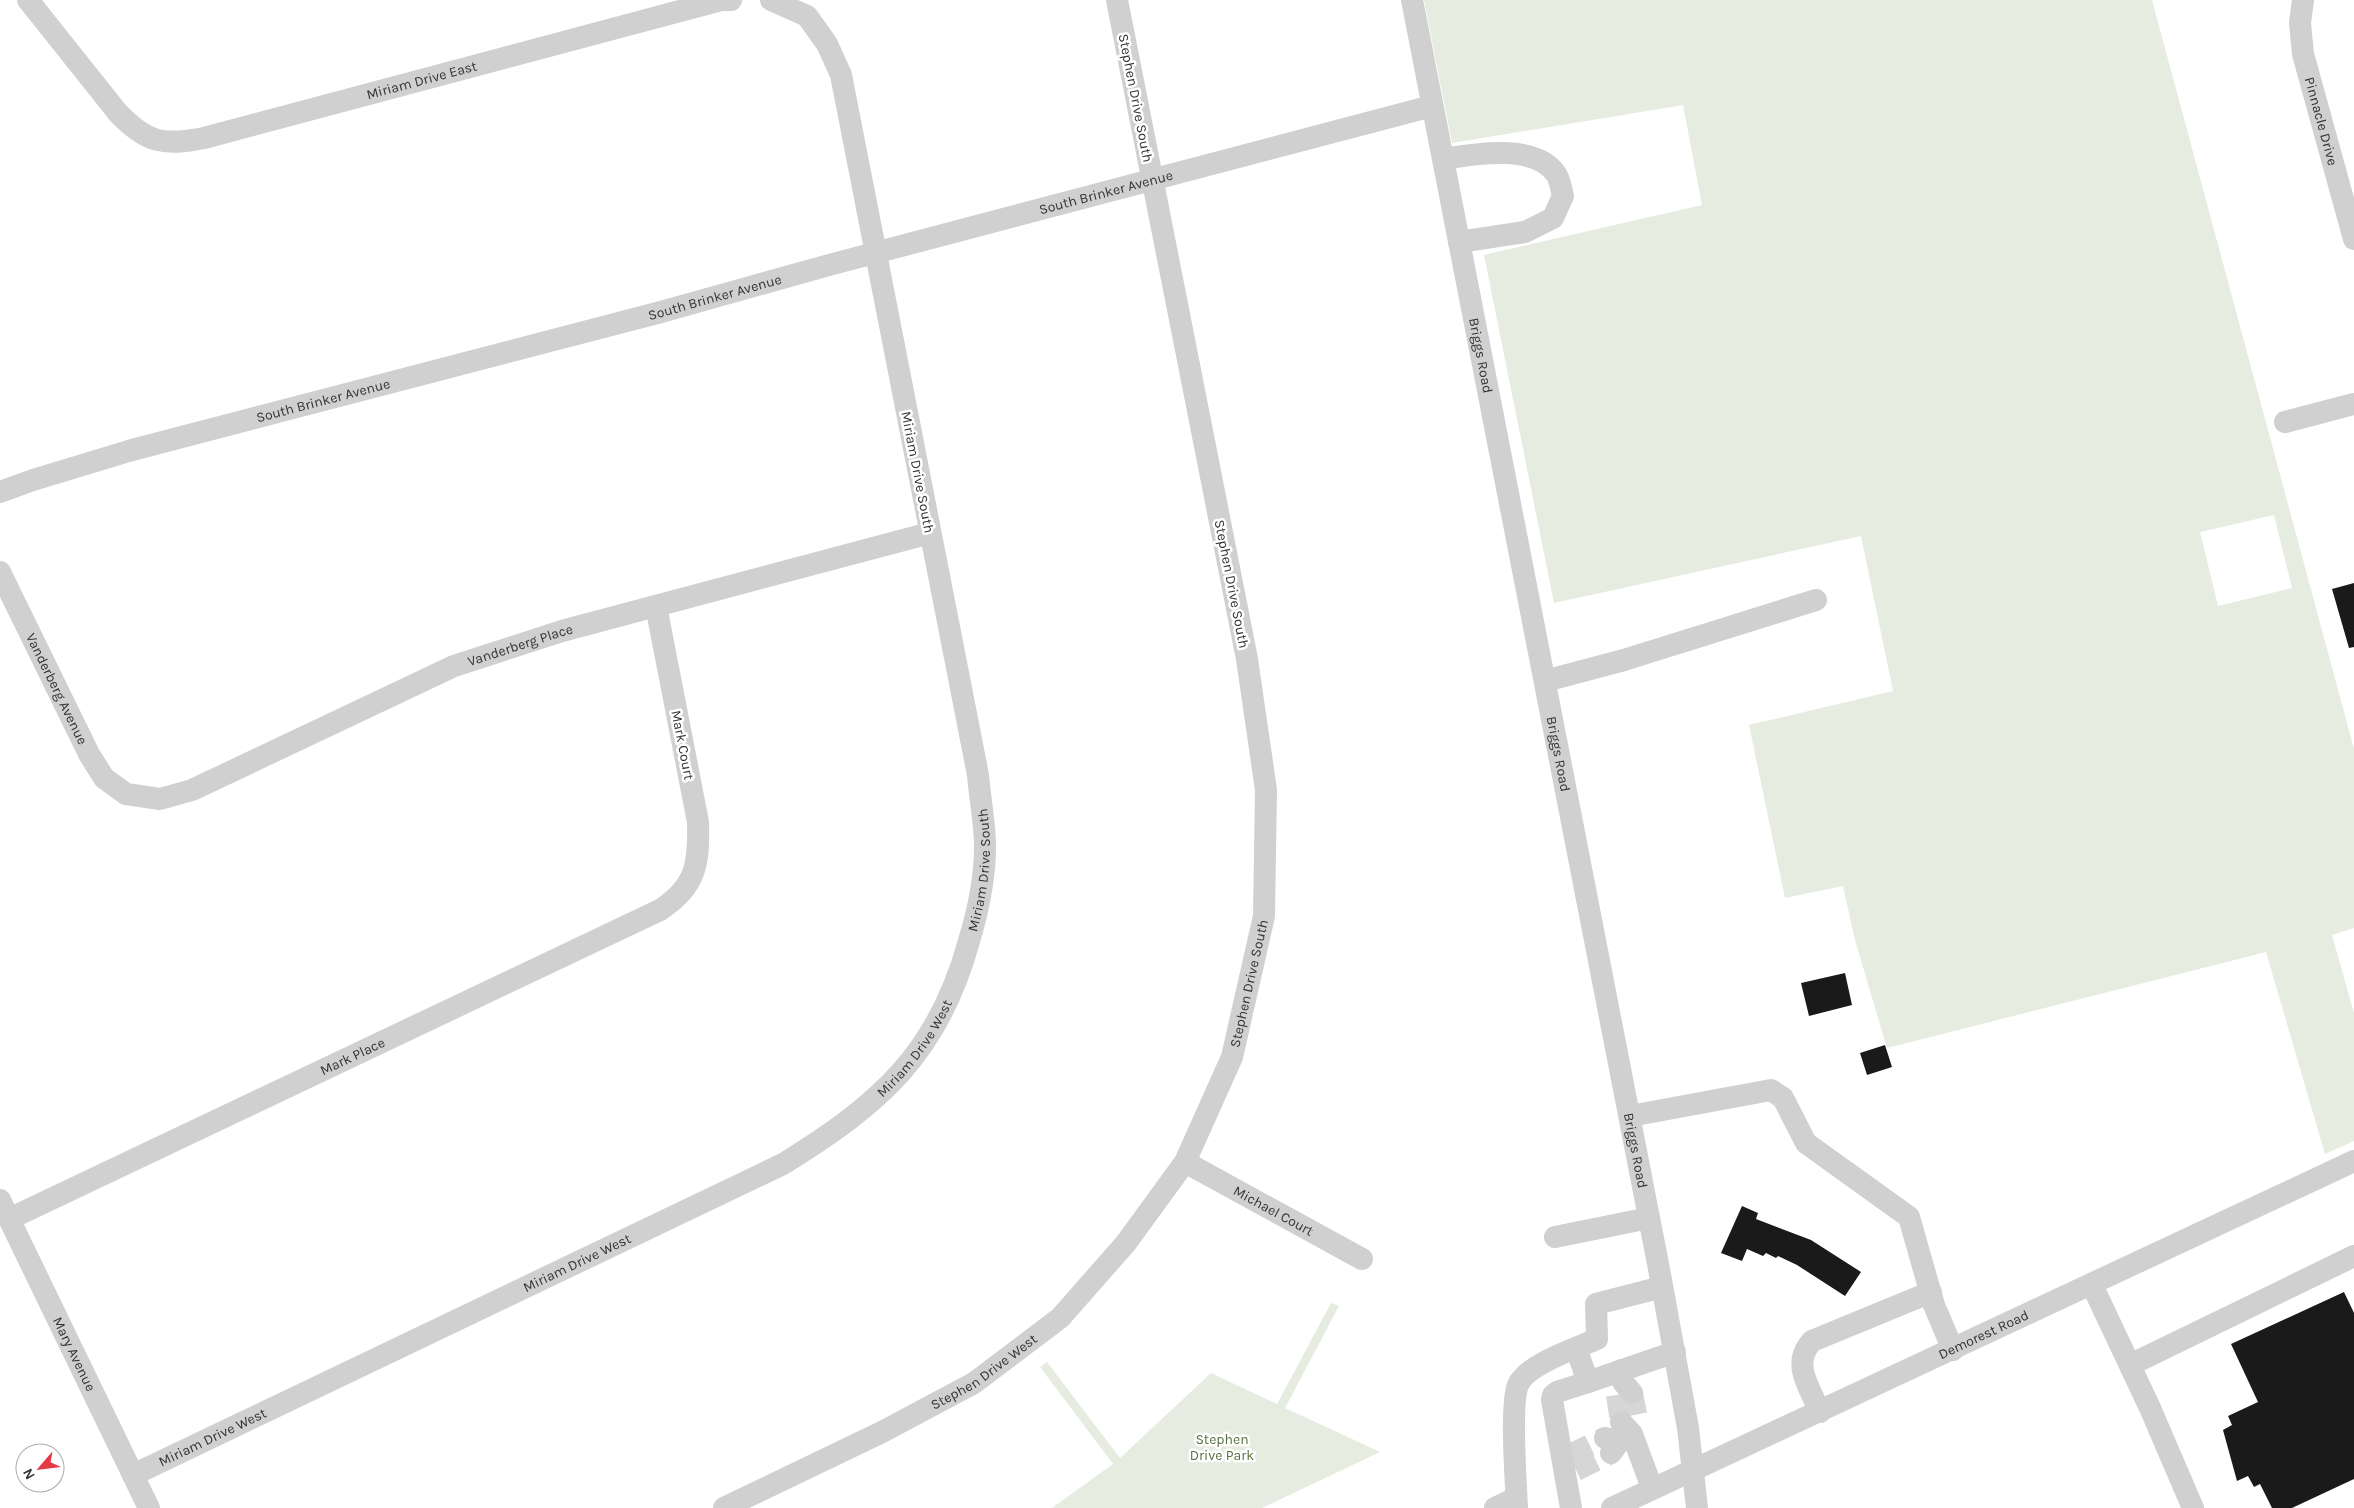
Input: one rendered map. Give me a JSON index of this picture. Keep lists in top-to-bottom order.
{
  "streets": {
    "street": [
      "Miriam Drive East",
      "Stephen Drive South",
      "Pinnacle Drive",
      "South Brinker Avenue",
      "Briggs Road",
      "Miriam Drive South",
      "Vanderberg Place",
      "Vanderberg Avenue",
      "Mark Court",
      "Miriam Drive West",
      "Mark Place",
      "Michael Court",
      "Demorest Road",
      "Mary Avenue",
      "Stephen Drive West"
    ]
  },
  "crossings": [
    ["Stephen Drive South", "South Brinker Avenue"],
    ["Stephen Drive South", "Michael Court"],
    ["Stephen Drive South", "Stephen Drive West"],
    ["South Brinker Avenue", "Briggs Road"],
    ["South Brinker Avenue", "Miriam Drive South"],
    ["Briggs Road", "Demorest Road"],
    ["Miriam Drive South", "Vanderberg Place"],
    ["Miriam Drive South", "Miriam Drive West"],
    ["Vanderberg Place", "Vanderberg Avenue"],
    ["Vanderberg Place", "Mark Court"],
    ["Mark Court", "Mark Place"],
    ["Miriam Drive West", "Mary Avenue"],
    ["Mark Place", "Mary Avenue"],
    ["Michael Court", "Stephen Drive West"]
  ],
  "parks": ["Stephen Drive Park"],
  "north": "bottom left"
}
